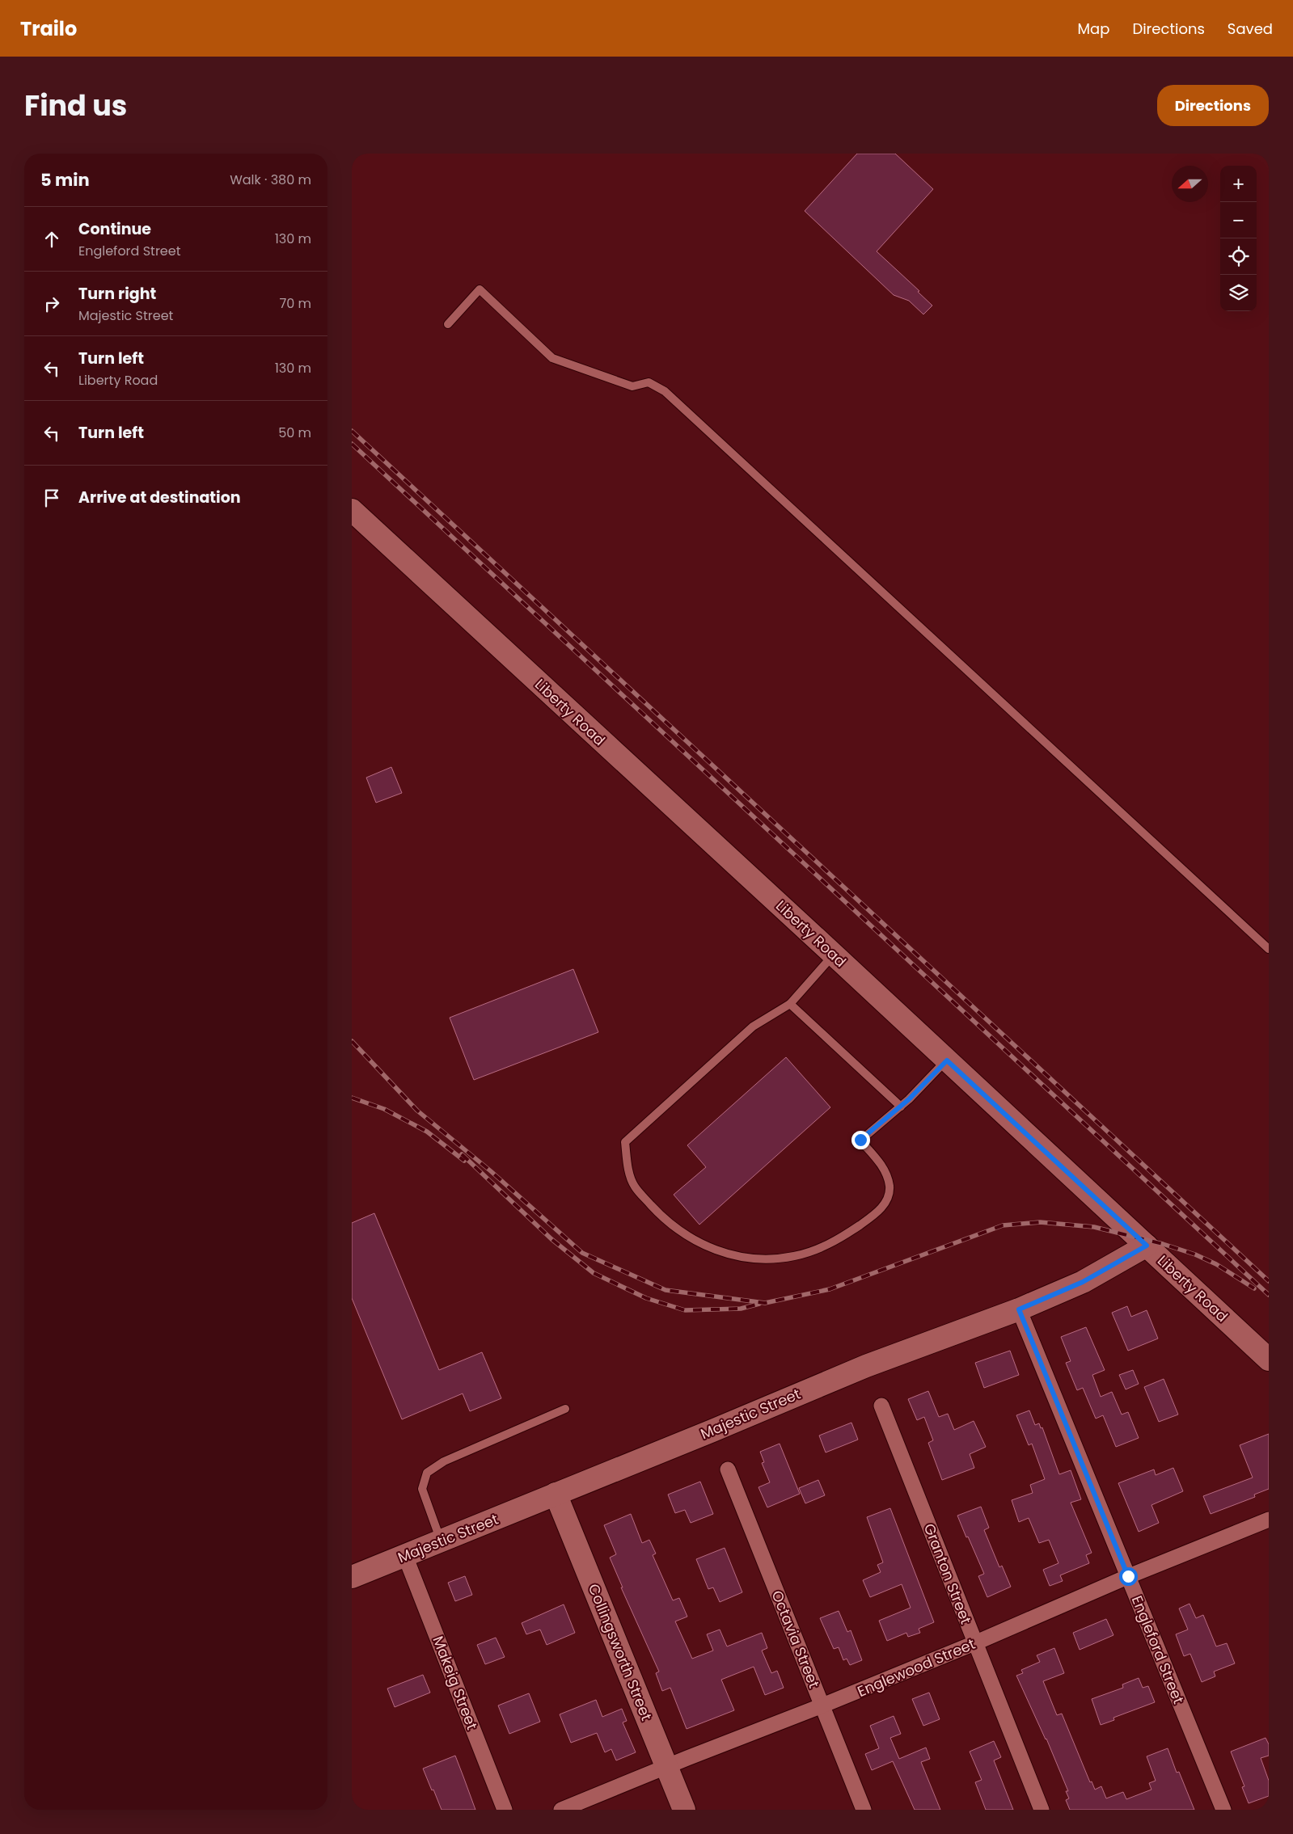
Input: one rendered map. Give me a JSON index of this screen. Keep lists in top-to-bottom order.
{
  "streets": {
    "main road": ["Liberty Road", "Majestic Street", "Collingsworth Street"],
    "street": [
      "Granton Street",
      "Octavia Street",
      "Engleford Street",
      "Englewood Street",
      "Makeig Street"
    ]
  },
  "crossings": [
    ["Liberty Road", "Majestic Street"],
    ["Majestic Street", "Engleford Street"],
    ["Majestic Street", "Collingsworth Street"],
    ["Majestic Street", "Makeig Street"],
    ["Granton Street", "Englewood Street"],
    ["Octavia Street", "Englewood Street"],
    ["Engleford Street", "Englewood Street"],
    ["Collingsworth Street", "Englewood Street"]
  ],
  "north": "left",
  "page": {
    "header": "Trailo",
    "nav": ["Map", "Directions", "Saved"],
    "title": "Find us",
    "buttons": "Directions",
    "heading": ["5 min", "Walk · 380 m"],
    "map_buttons": ["+", "−"],
    "list": [
      ["Continue", "Engleford Street", "130 m"],
      ["Turn right", "Majestic Street", "70 m"],
      ["Turn left", "Liberty Road", "130 m"],
      ["Turn left", "50 m"],
      "Arrive at destination"
    ]
  }
}
